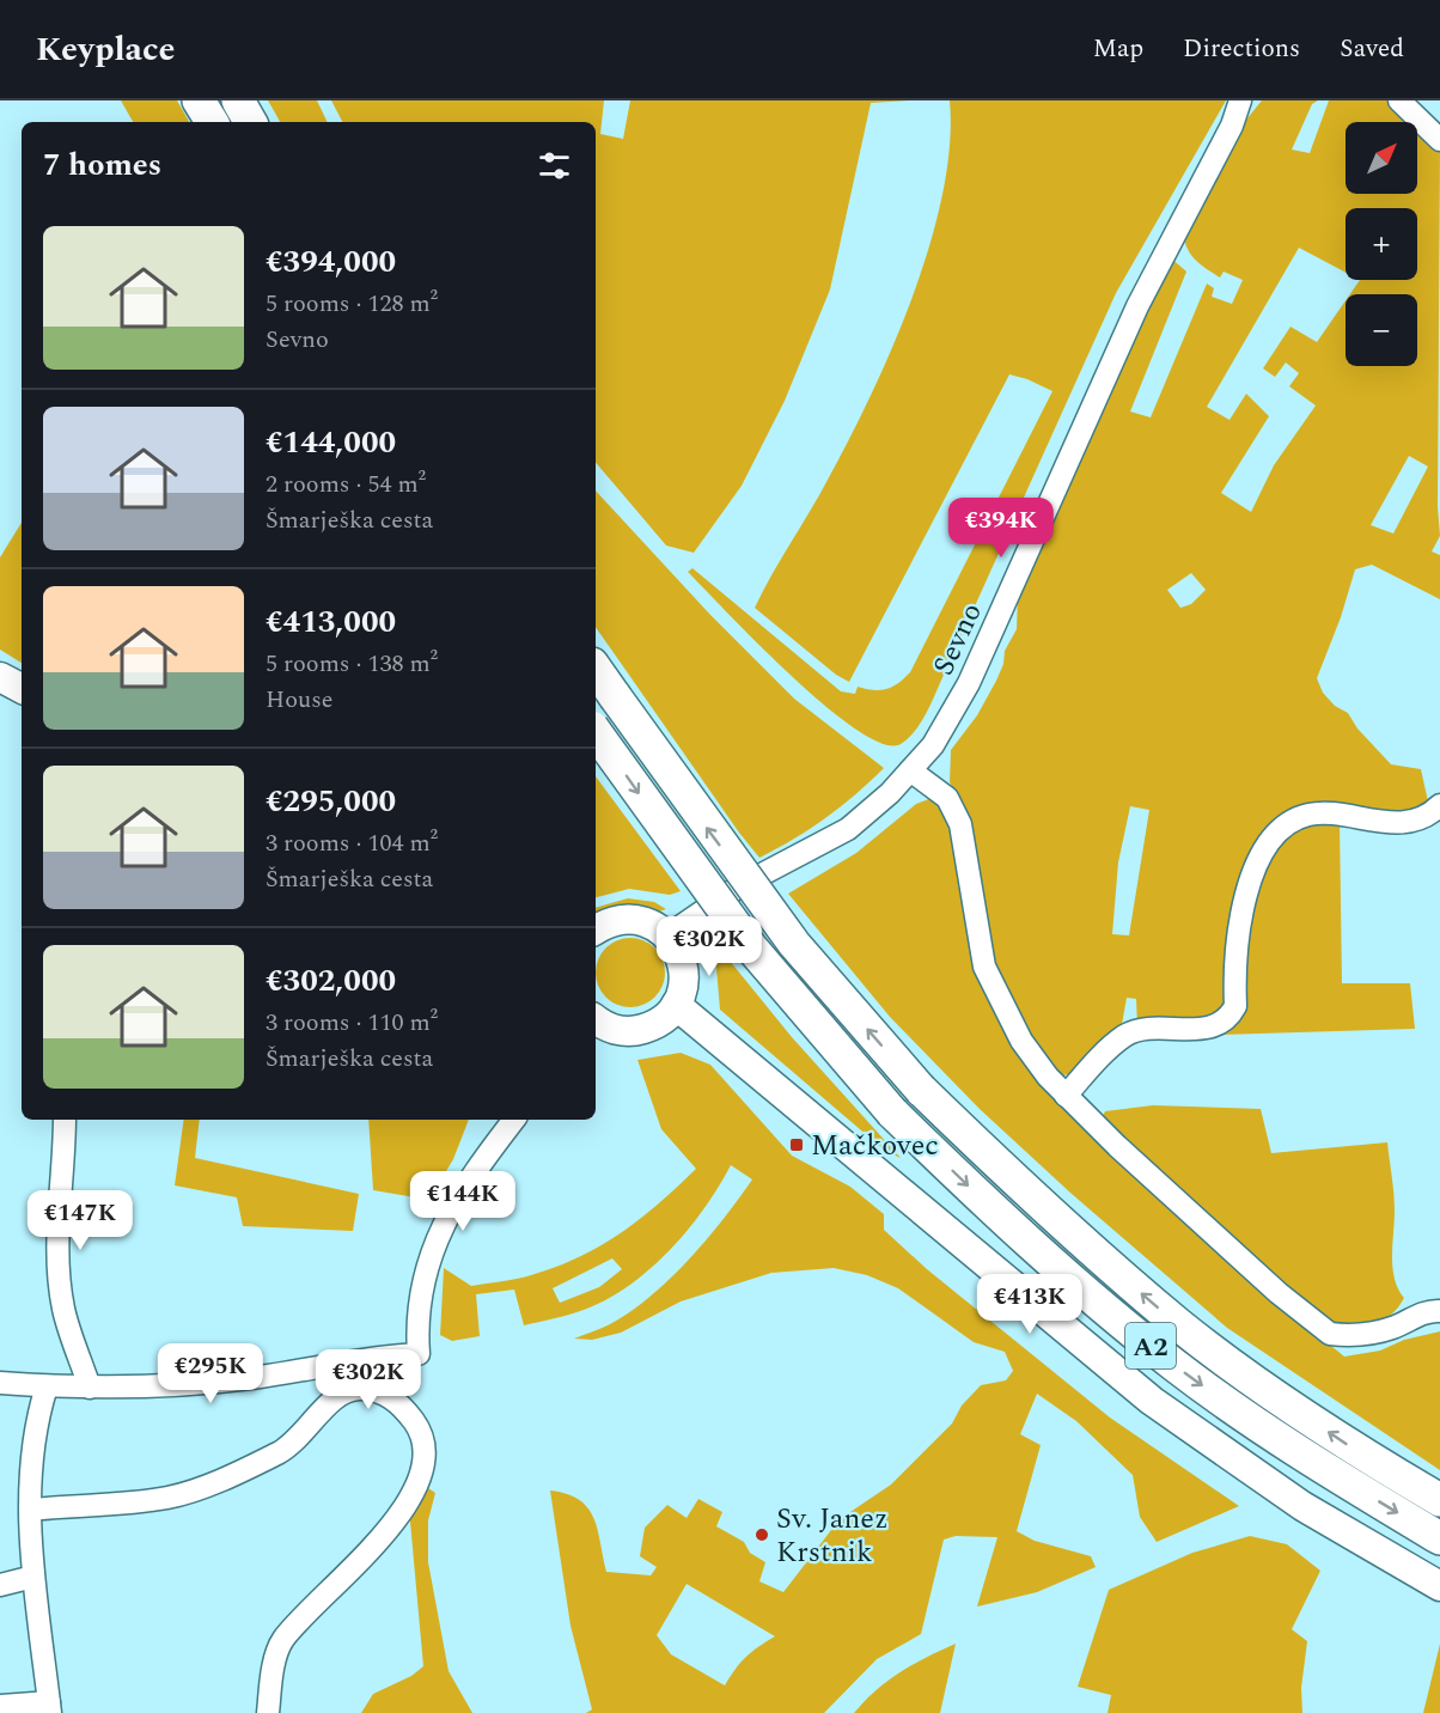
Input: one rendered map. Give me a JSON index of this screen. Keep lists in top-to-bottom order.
{
  "streets": {
    "highway": ["A2"],
    "street": ["Sevno"]
  },
  "places": {
    "transit": ["Mačkovec"],
    "other": ["Sv. Janez Krstnik"]
  },
  "north": "top right",
  "page": {
    "header": "Keyplace",
    "nav": ["Map", "Directions", "Saved"],
    "map_buttons": ["+", "−"],
    "heading": "7 homes",
    "list": [
      {
        "name": "€394,000",
        "note": "5 rooms · 128 m² · Sevno"
      },
      {
        "name": "€144,000",
        "note": "2 rooms · 54 m² · Šmarješka cesta"
      },
      {
        "name": "€413,000",
        "note": "5 rooms · 138 m² · House"
      },
      {
        "name": "€295,000",
        "note": "3 rooms · 104 m² · Šmarješka cesta"
      },
      {
        "name": "€302,000",
        "note": "3 rooms · 110 m² · Šmarješka cesta"
      }
    ],
    "price": [
      "€394K",
      "€302K",
      "€144K",
      "€147K",
      "€413K",
      "€295K",
      "€302K"
    ]
  }
}
